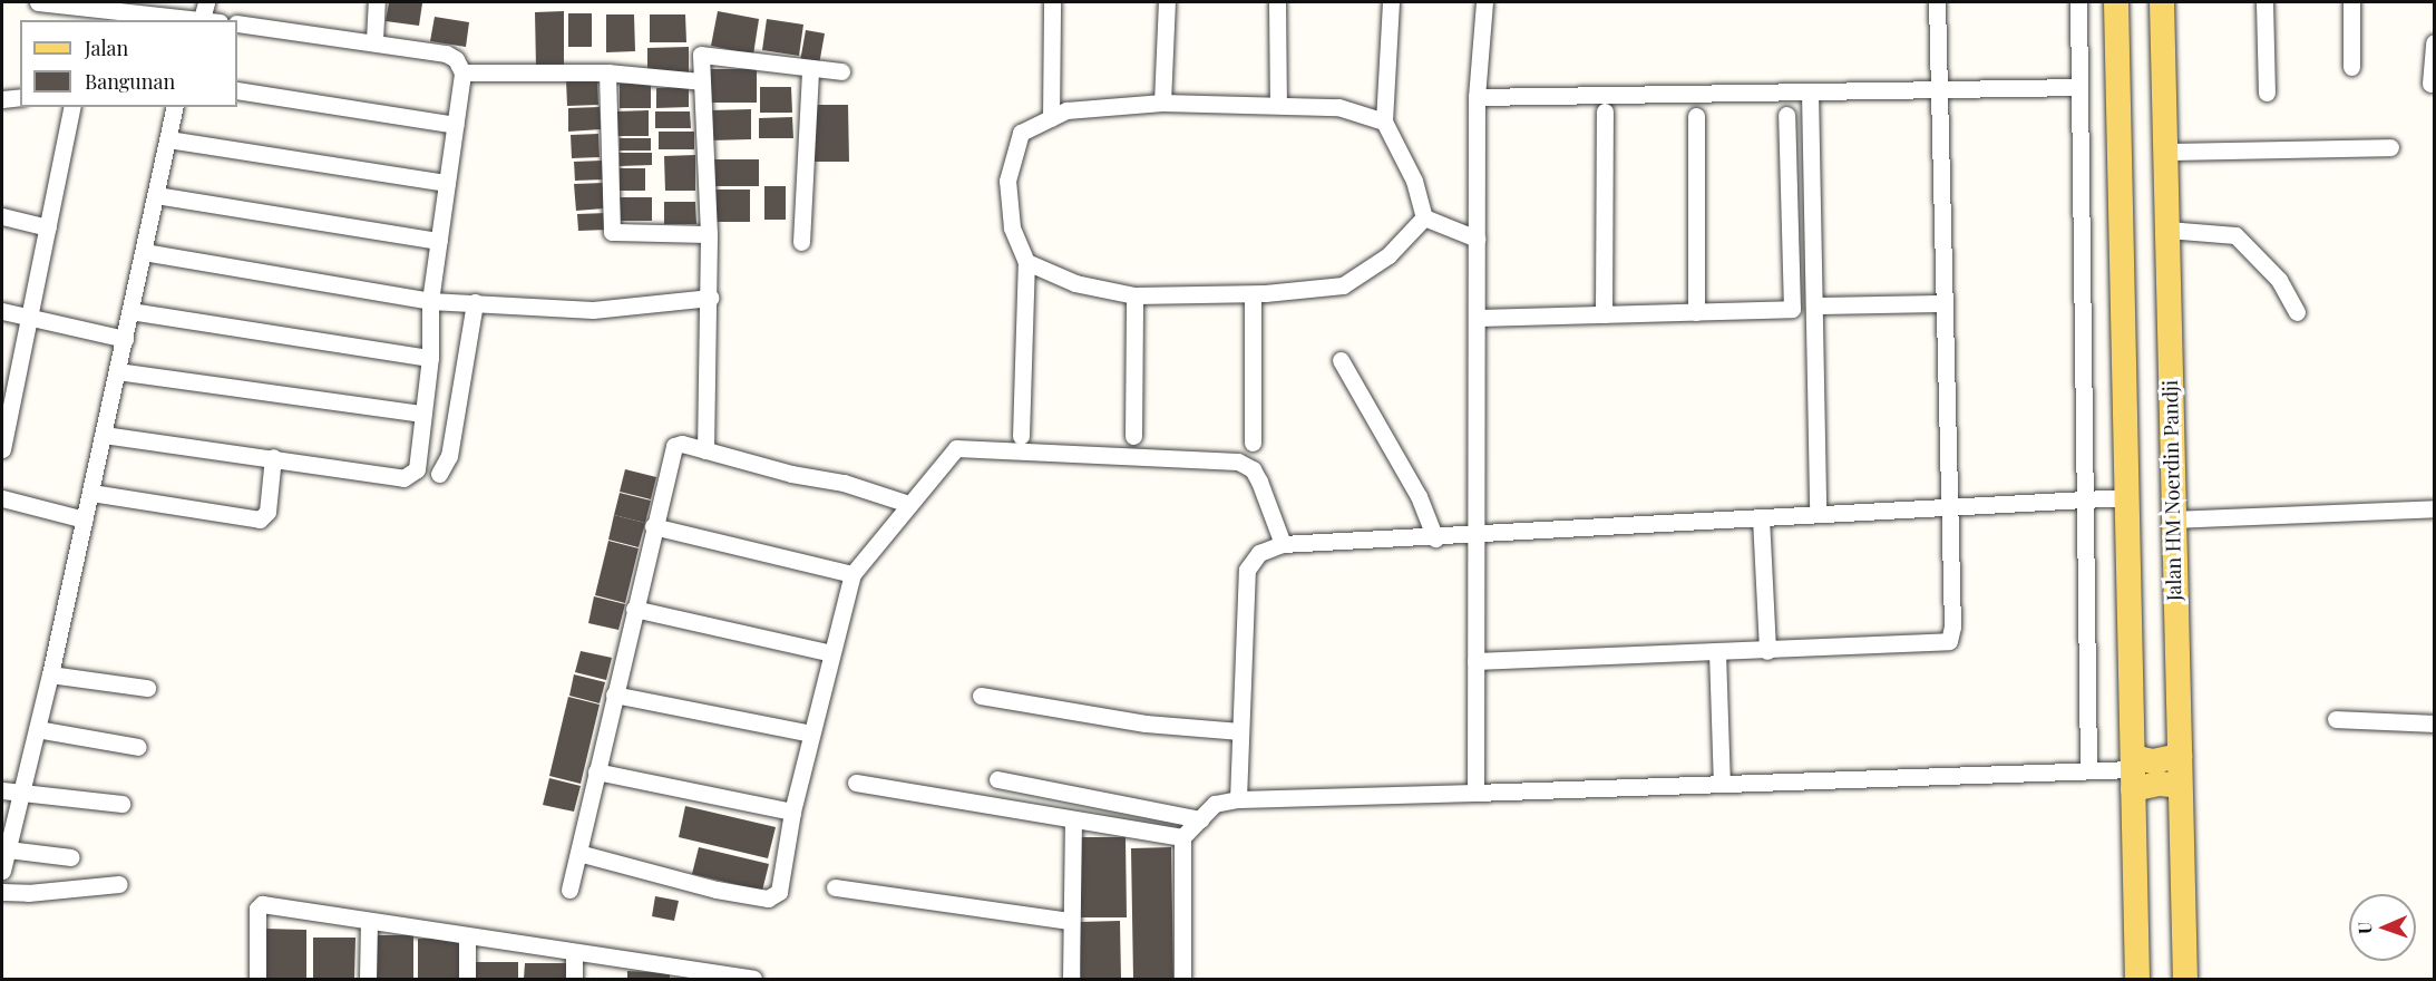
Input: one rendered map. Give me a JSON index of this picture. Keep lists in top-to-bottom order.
{
  "streets": {
    "main road": ["Jalan HM Noerdin Pandji"]
  },
  "legend": ["Jalan", "Bangunan"],
  "north": "left"
}
